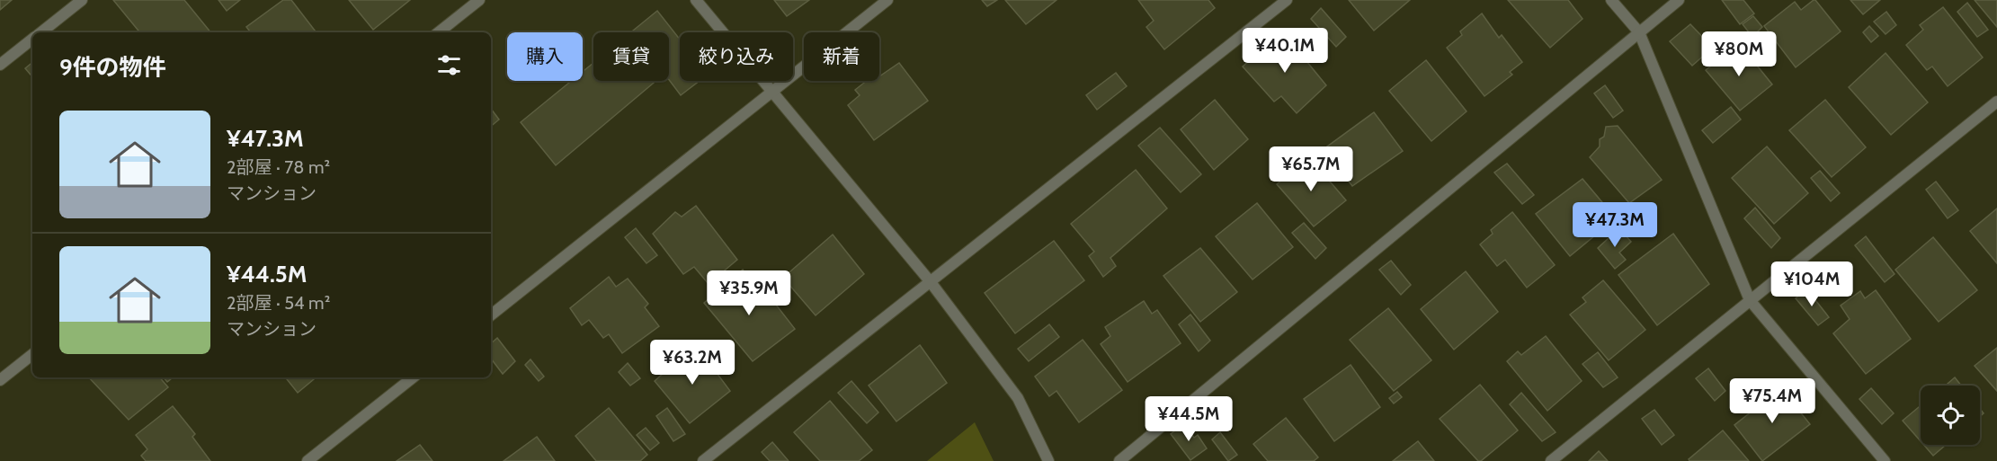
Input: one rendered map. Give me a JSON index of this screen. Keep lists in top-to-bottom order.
{
  "page": {
    "price": [
      "¥40.1M",
      "¥80M",
      "¥65.7M",
      "¥47.3M",
      "¥104M",
      "¥35.9M",
      "¥63.2M",
      "¥75.4M",
      "¥44.5M"
    ],
    "chip": [
      "購入",
      "賃貸",
      "絞り込み",
      "新着"
    ],
    "heading": "9件の物件",
    "list": [
      {
        "name": "¥47.3M",
        "note": "2部屋 · 78 m² · マンション"
      },
      {
        "name": "¥44.5M",
        "note": "2部屋 · 54 m² · マンション"
      }
    ]
  }
}
